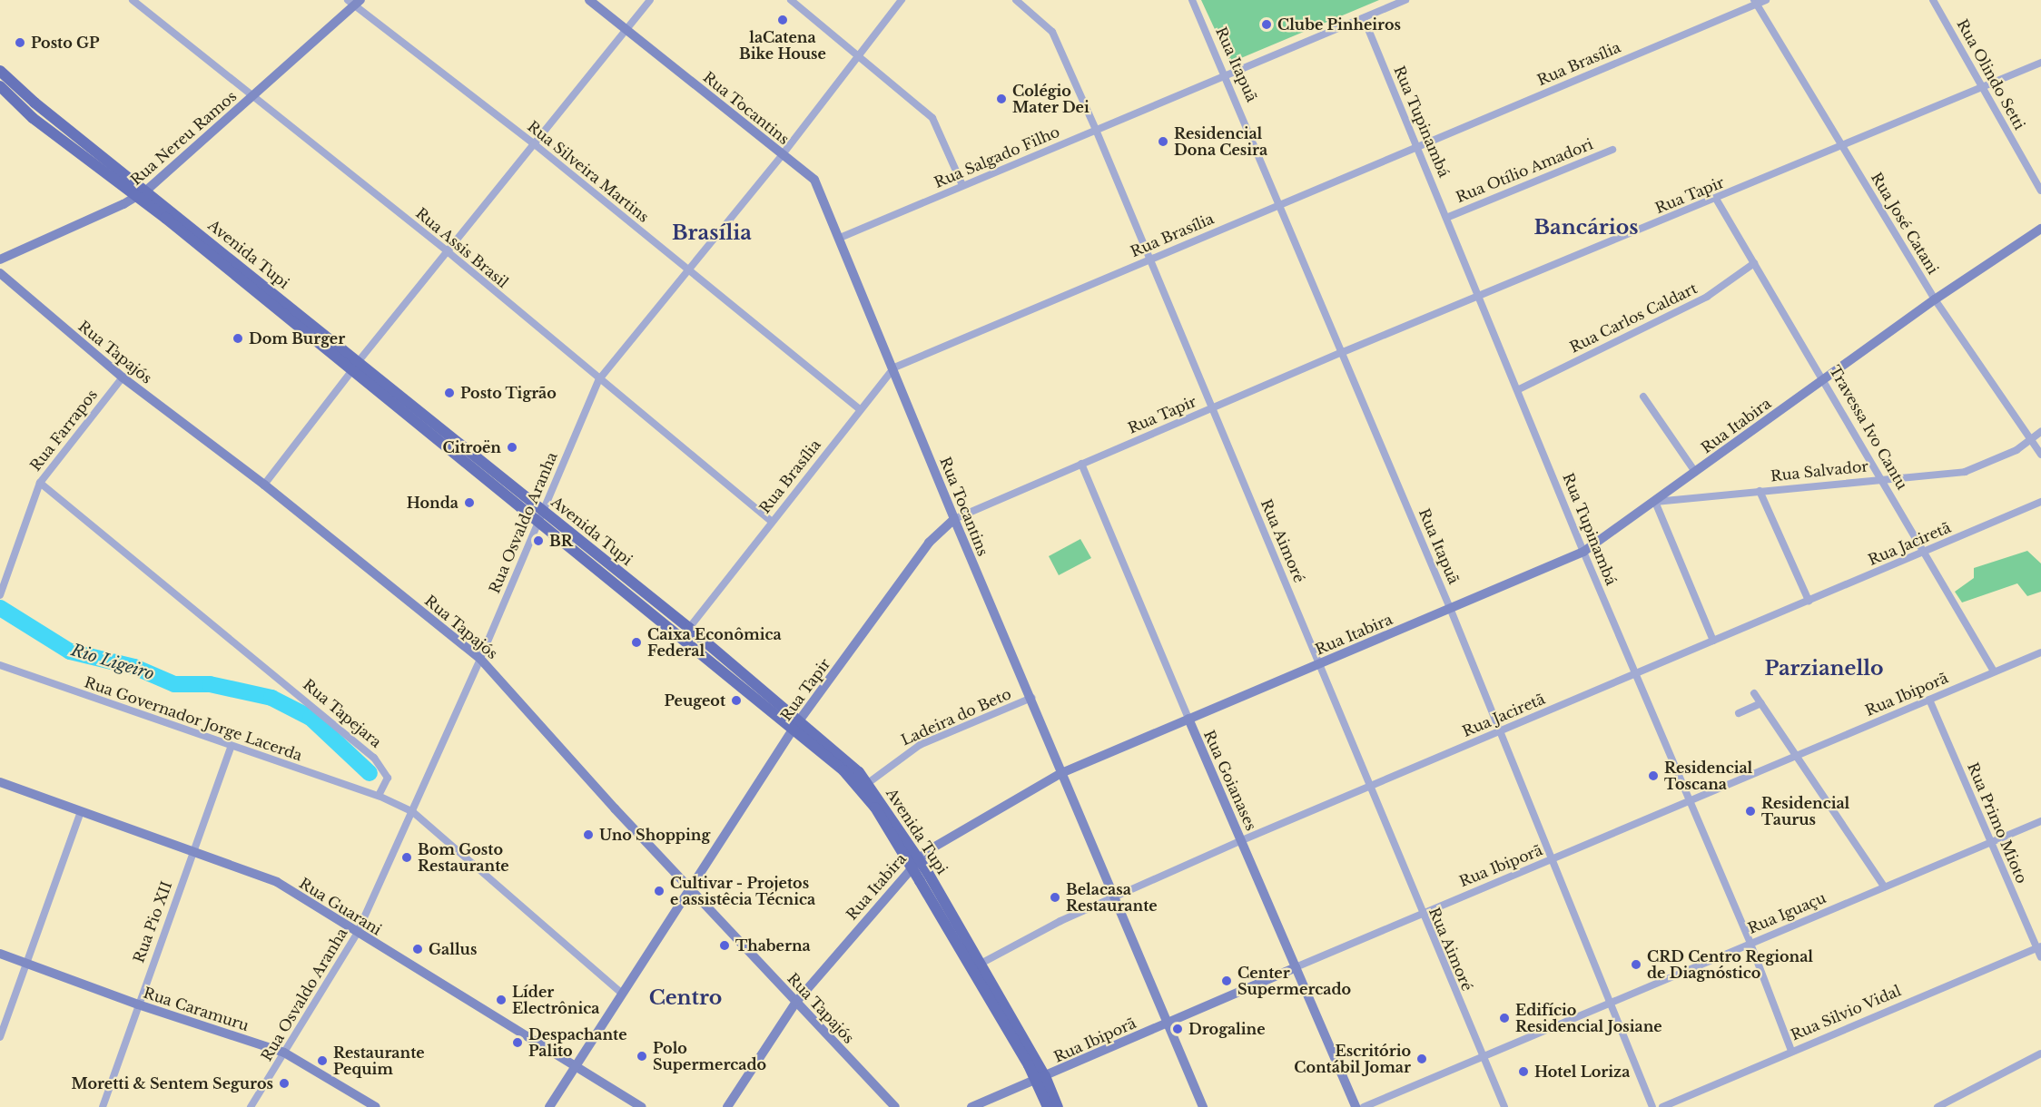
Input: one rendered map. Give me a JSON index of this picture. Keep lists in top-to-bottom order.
{
  "streets": {
    "main road": ["Avenida Tupi"],
    "street": [
      "Rua Brasília",
      "Rua Itapuã",
      "Rua Olindo Setti",
      "Rua Tocantins",
      "Rua Tupinambá",
      "Rua Nereu Ramos",
      "Rua Salgado Filho",
      "Rua Otílio Amadori",
      "Rua Silveira Martins",
      "Rua Tapir",
      "Rua José Catani",
      "Rua Assis Brasil",
      "Rua Carlos Caldart",
      "Rua Tapajós",
      "Rua Itabira",
      "Travessa Ivo Cantu",
      "Rua Farrapos",
      "Rua Salvador",
      "Rua Osvaldo Aranha",
      "Rua Aimoré",
      "Rua Jaciretã",
      "Rua Ibiporã",
      "Rua Tapejara",
      "Ladeira do Beto",
      "Rua Governador Jorge Lacerda",
      "Rua Goianases",
      "Rua Primo Mioto",
      "Rua Guarani",
      "Rua Iguaçu",
      "Rua Pio XII",
      "Rua Caramuru",
      "Rua Silvio Vidal"
    ]
  },
  "crossings": [
    ["Rua Brasília", "Rua Itapuã"],
    ["Rua Brasília", "Rua Tocantins"],
    ["Rua Brasília", "Rua Tupinambá"],
    ["Rua Brasília", "Rua Silveira Martins"],
    ["Rua Brasília", "Rua José Catani"],
    ["Rua Brasília", "Rua Assis Brasil"],
    ["Rua Brasília", "Avenida Tupi"],
    ["Rua Brasília", "Rua Aimoré"],
    ["Rua Itapuã", "Rua Salgado Filho"],
    ["Rua Itapuã", "Rua Tapir"],
    ["Rua Itapuã", "Rua Itabira"],
    ["Rua Itapuã", "Rua Jaciretã"],
    ["Rua Itapuã", "Rua Ibiporã"],
    ["Rua Itapuã", "Rua Iguaçu"],
    ["Rua Olindo Setti", "Rua Tapir"],
    ["Rua Tocantins", "Rua Salgado Filho"],
    ["Rua Tocantins", "Rua Tapir"],
    ["Rua Tocantins", "Rua Itabira"],
    ["Rua Tocantins", "Rua Osvaldo Aranha"],
    ["Rua Tocantins", "Rua Jaciretã"],
    ["Rua Tocantins", "Rua Ibiporã"],
    ["Rua Tocantins", "Ladeira do Beto"],
    ["Rua Tupinambá", "Rua Salgado Filho"],
    ["Rua Tupinambá", "Rua Otílio Amadori"],
    ["Rua Tupinambá", "Rua Tapir"],
    ["Rua Tupinambá", "Rua Carlos Caldart"],
    ["Rua Tupinambá", "Rua Itabira"],
    ["Rua Tupinambá", "Rua Jaciretã"],
    ["Rua Tupinambá", "Rua Ibiporã"],
    ["Rua Tupinambá", "Rua Iguaçu"],
    ["Rua Tupinambá", "Rua Silvio Vidal"],
    ["Rua Nereu Ramos", "Rua Silveira Martins"],
    ["Rua Nereu Ramos", "Rua Assis Brasil"],
    ["Rua Nereu Ramos", "Avenida Tupi"],
    ["Rua Salgado Filho", "Rua Aimoré"],
    ["Rua Silveira Martins", "Rua Osvaldo Aranha"],
    ["Rua Tapir", "Rua José Catani"],
    ["Rua Tapir", "Avenida Tupi"],
    ["Rua Tapir", "Rua Tapajós"],
    ["Rua Tapir", "Travessa Ivo Cantu"],
    ["Rua Tapir", "Rua Aimoré"],
    ["Rua Tapir", "Rua Goianases"],
    ["Rua Tapir", "Rua Guarani"],
    ["Rua José Catani", "Rua Itabira"],
    ["Rua José Catani", "Rua Salvador"],
    ["Rua Assis Brasil", "Rua Osvaldo Aranha"],
    ["Avenida Tupi", "Rua Itabira"],
    ["Avenida Tupi", "Rua Osvaldo Aranha"],
    ["Avenida Tupi", "Rua Jaciretã"],
    ["Avenida Tupi", "Rua Ibiporã"],
    ["Avenida Tupi", "Ladeira do Beto"],
    ["Rua Carlos Caldart", "Travessa Ivo Cantu"],
    ["Rua Tapajós", "Rua Itabira"],
    ["Rua Tapajós", "Rua Farrapos"],
    ["Rua Tapajós", "Rua Osvaldo Aranha"],
    ["Rua Itabira", "Travessa Ivo Cantu"],
    ["Rua Itabira", "Rua Salvador"],
    ["Rua Itabira", "Rua Aimoré"],
    ["Rua Itabira", "Rua Goianases"],
    ["Travessa Ivo Cantu", "Rua Salvador"],
    ["Travessa Ivo Cantu", "Rua Jaciretã"],
    ["Travessa Ivo Cantu", "Rua Ibiporã"],
    ["Rua Farrapos", "Rua Tapejara"],
    ["Rua Osvaldo Aranha", "Rua Guarani"],
    ["Rua Osvaldo Aranha", "Rua Caramuru"],
    ["Rua Aimoré", "Rua Jaciretã"],
    ["Rua Aimoré", "Rua Ibiporã"],
    ["Rua Aimoré", "Rua Iguaçu"],
    ["Rua Jaciretã", "Rua Goianases"],
    ["Rua Ibiporã", "Rua Goianases"],
    ["Rua Ibiporã", "Rua Primo Mioto"],
    ["Rua Tapejara", "Rua Governador Jorge Lacerda"],
    ["Rua Governador Jorge Lacerda", "Rua Pio XII"],
    ["Rua Primo Mioto", "Rua Iguaçu"],
    ["Rua Primo Mioto", "Rua Silvio Vidal"],
    ["Rua Guarani", "Rua Pio XII"],
    ["Rua Pio XII", "Rua Caramuru"]
  ],
  "districts": [
    "Bancários",
    "Brasília",
    "Parzianello",
    "Centro"
  ],
  "water": ["Rio Ligeiro"],
  "places": [
    "laCatena Bike House",
    "Clube Pinheiros",
    "Posto GP",
    "Colégio Mater Dei",
    "Residencial Dona Cesira",
    "Dom Burger",
    "Posto Tigrão",
    "Citroën",
    "Honda",
    "BR",
    "Caixa Econômica Federal",
    "Peugeot",
    "Residencial Toscana",
    "Residencial Taurus",
    "Uno Shopping",
    "Bom Gosto Restaurante",
    "Cultivar - Projetos e assistêcia Técnica",
    "Belacasa Restaurante",
    "Thaberna",
    "Gallus",
    "CRD Centro Regional de Diagnóstico",
    "Center Supermercado",
    "Líder Electrônica",
    "Edifício Residencial Josiane",
    "Drogaline",
    "Despachante Palito",
    "Polo Supermercado",
    "Escritório Contábil Jomar",
    "Restaurante Pequim",
    "Hotel Loriza",
    "Moretti & Sentem Seguros"
  ]
}
